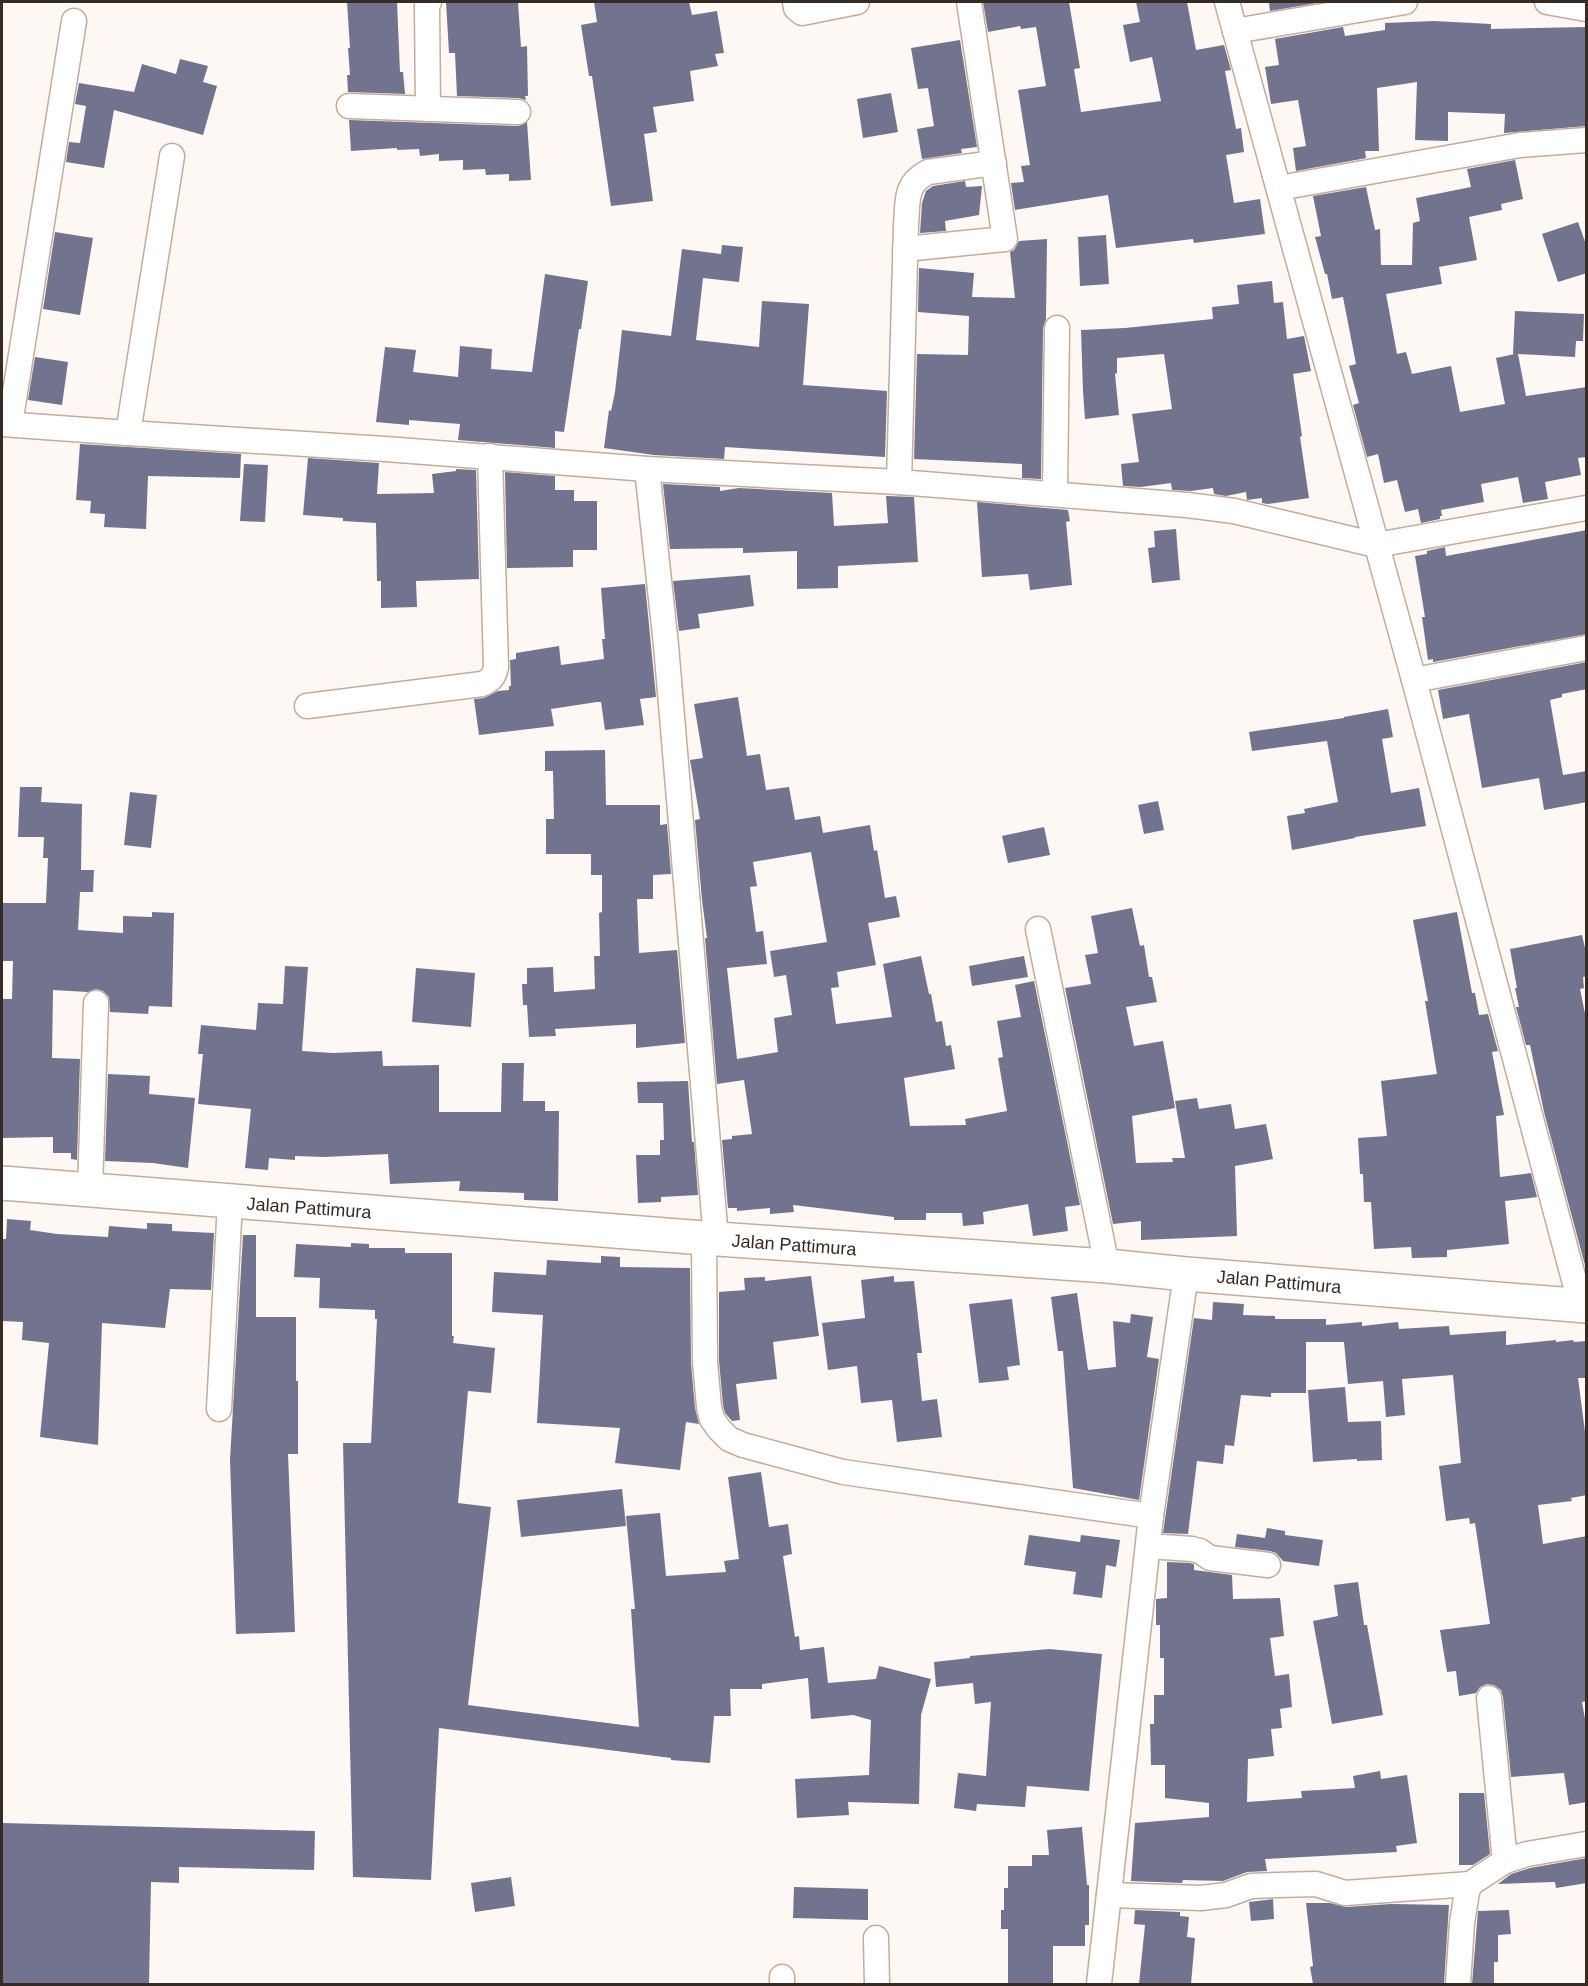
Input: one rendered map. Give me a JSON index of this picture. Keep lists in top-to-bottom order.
{
  "streets": {
    "highway": ["Jalan Pattimura"]
  }
}
